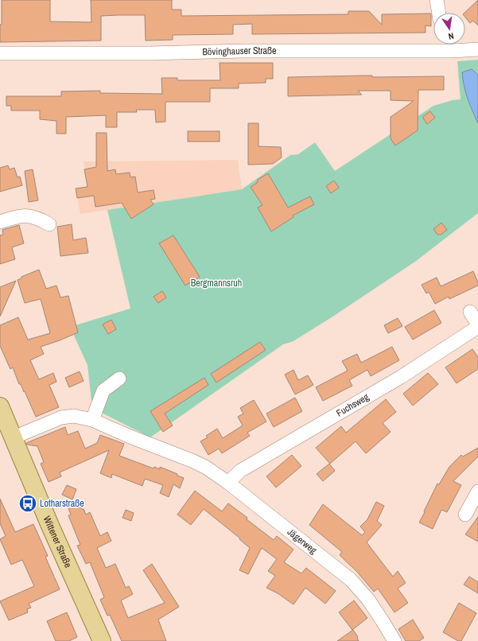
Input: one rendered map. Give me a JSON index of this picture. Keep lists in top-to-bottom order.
{
  "streets": {
    "main road": ["Wittener Straße"],
    "street": ["Bövinghauser Straße", "Fuchsweg", "Jägerweg"]
  },
  "crossings": [
    ["Fuchsweg", "Jägerweg"]
  ],
  "parks": ["Bergmannsruh"],
  "places": {
    "bus stop": ["Lotharstraße"]
  },
  "north": "bottom"
}
